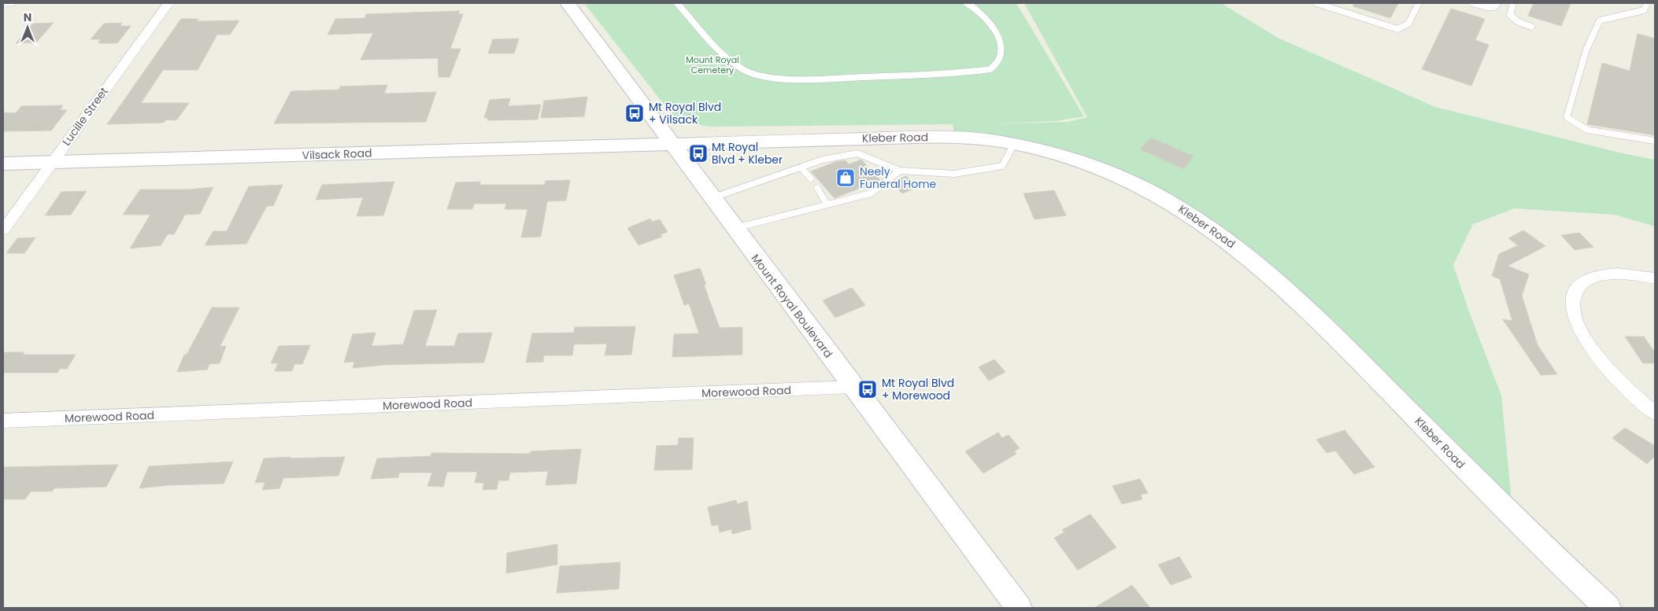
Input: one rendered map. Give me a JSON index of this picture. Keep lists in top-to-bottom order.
{
  "streets": {
    "street": [
      "Lucille Street",
      "Kleber Road",
      "Vilsack Road",
      "Mount Royal Boulevard",
      "Morewood Road"
    ]
  },
  "crossings": [
    ["Lucille Street", "Vilsack Road"],
    ["Kleber Road", "Vilsack Road"],
    ["Kleber Road", "Mount Royal Boulevard"],
    ["Vilsack Road", "Mount Royal Boulevard"],
    ["Mount Royal Boulevard", "Morewood Road"]
  ],
  "parks": ["Mount Royal Cemetery"],
  "places": {
    "bus stop": ["Mt Royal Blvd + Vilsack", "Mt Royal Blvd + Kleber", "Mt Royal Blvd + Morewood"],
    "shop": ["Neely Funeral Home"]
  },
  "north": "top"
}
